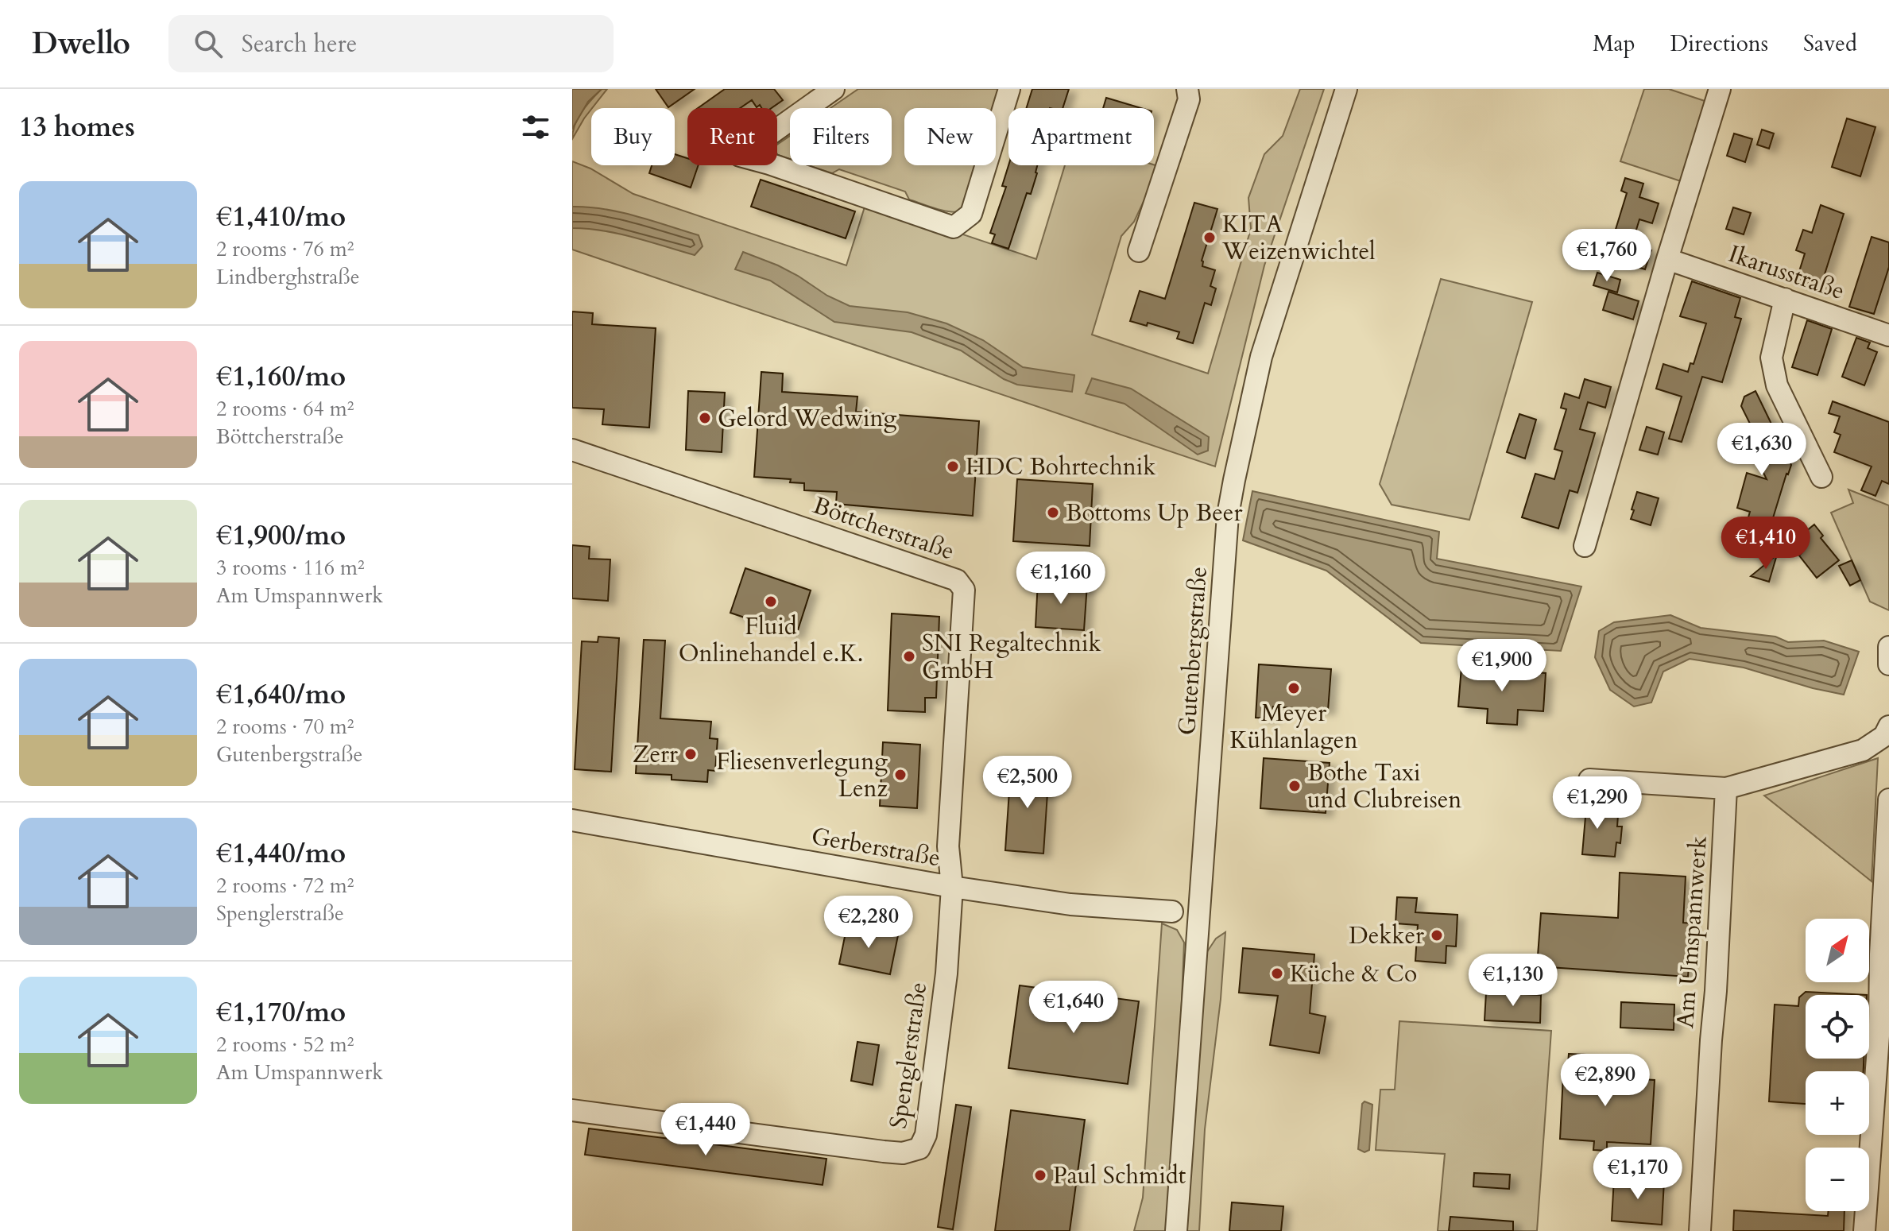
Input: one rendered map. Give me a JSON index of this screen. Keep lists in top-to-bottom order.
{
  "streets": {
    "street": [
      "Ikarusstraße",
      "Böttcherstraße",
      "Gutenbergstraße",
      "Gerberstraße",
      "Am Umspannwerk",
      "Spenglerstraße"
    ]
  },
  "crossings": [
    ["Böttcherstraße", "Gerberstraße"],
    ["Böttcherstraße", "Spenglerstraße"],
    ["Gerberstraße", "Spenglerstraße"]
  ],
  "places": [
    "KITA Weizenwichtel",
    "Gelord Wedwing",
    "HDC Bohrtechnik",
    "Bottoms Up Beer",
    "Fluid Onlinehandel e.K.",
    "SNI Regaltechnik GmbH",
    "Meyer Kühlanlagen",
    "Zerr",
    "Fliesenverlegung Lenz",
    "Bothe Taxi und Clubreisen",
    "Dekker",
    "Küche & Co",
    "Paul Schmidt"
  ],
  "north": "top right",
  "page": {
    "header": "Dwello",
    "search": "Search here",
    "nav": ["Map", "Directions", "Saved"],
    "heading": "13 homes",
    "chip": [
      "Buy",
      "Rent",
      "Filters",
      "New",
      "Apartment"
    ],
    "list": [
      {
        "name": "€1,410/mo",
        "note": "2 rooms · 76 m² · Lindberghstraße"
      },
      {
        "name": "€1,160/mo",
        "note": "2 rooms · 64 m² · Böttcherstraße"
      },
      {
        "name": "€1,900/mo",
        "note": "3 rooms · 116 m² · Am Umspannwerk"
      },
      {
        "name": "€1,640/mo",
        "note": "2 rooms · 70 m² · Gutenbergstraße"
      },
      {
        "name": "€1,440/mo",
        "note": "2 rooms · 72 m² · Spenglerstraße"
      },
      {
        "name": "€1,170/mo",
        "note": "2 rooms · 52 m² · Am Umspannwerk"
      }
    ],
    "price": [
      "€1,760",
      "€1,630",
      "€1,410",
      "€1,160",
      "€1,900",
      "€2,500",
      "€1,290",
      "€2,280",
      "€1,130",
      "€1,640",
      "€2,890",
      "€1,440",
      "€1,170"
    ],
    "map_buttons": ["+", "−"]
  }
}
